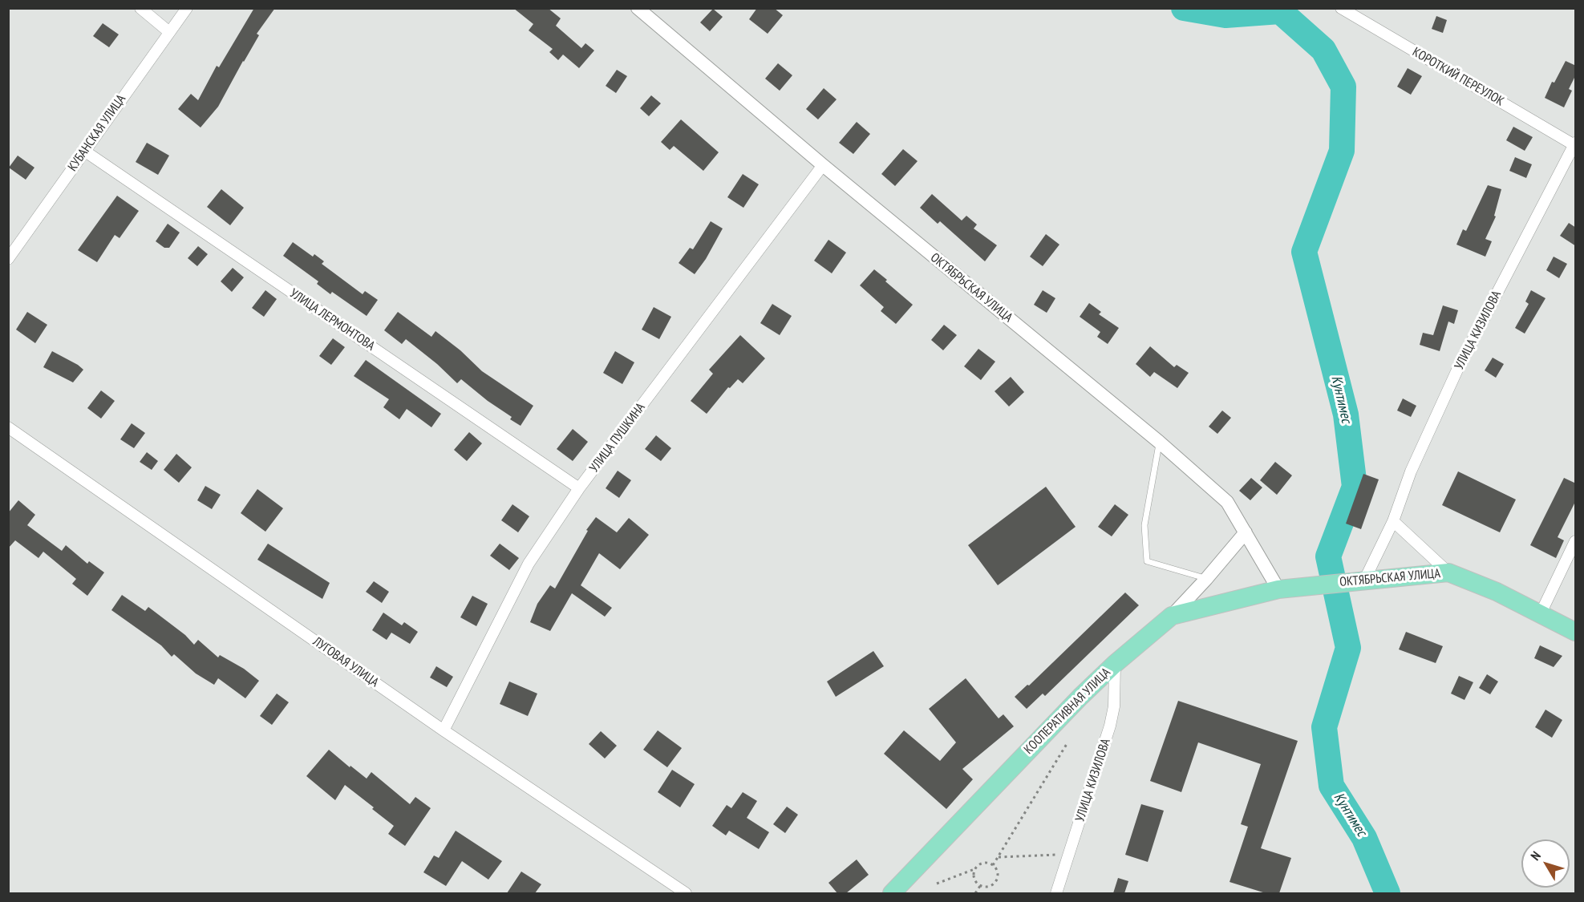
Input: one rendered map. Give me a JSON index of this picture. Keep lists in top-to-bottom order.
{
  "streets": {
    "main road": ["ОКТЯБРЬСКАЯ УЛИЦА", "КООПЕРАТИВНАЯ УЛИЦА"],
    "street": [
      "КОРОТКИЙ ПЕРЕУЛОК",
      "КУБАНСКАЯ УЛИЦА",
      "УЛИЦА ЛЕРМОНТОВА",
      "УЛИЦА КИЗИЛОВА",
      "УЛИЦА ПУШКИНА",
      "ЛУГОВАЯ УЛИЦА"
    ]
  },
  "crossings": [
    ["КОРОТКИЙ ПЕРЕУЛОК", "УЛИЦА КИЗИЛОВА"],
    ["КУБАНСКАЯ УЛИЦА", "УЛИЦА ЛЕРМОНТОВА"],
    ["ОКТЯБРЬСКАЯ УЛИЦА", "УЛИЦА КИЗИЛОВА"],
    ["ОКТЯБРЬСКАЯ УЛИЦА", "УЛИЦА ПУШКИНА"],
    ["ОКТЯБРЬСКАЯ УЛИЦА", "КООПЕРАТИВНАЯ УЛИЦА"],
    ["УЛИЦА ЛЕРМОНТОВА", "УЛИЦА ПУШКИНА"],
    ["УЛИЦА КИЗИЛОВА", "КООПЕРАТИВНАЯ УЛИЦА"],
    ["УЛИЦА ПУШКИНА", "ЛУГОВАЯ УЛИЦА"]
  ],
  "water": ["Кунтимес"],
  "north": "top left"
}
